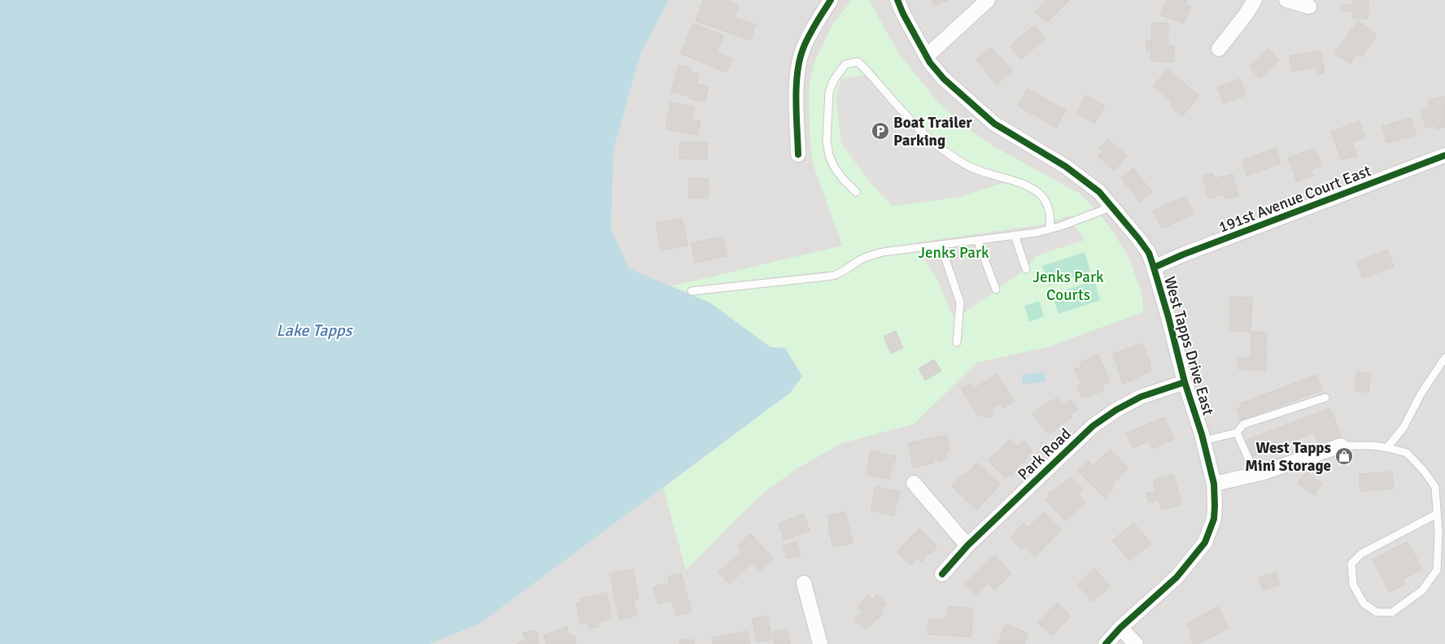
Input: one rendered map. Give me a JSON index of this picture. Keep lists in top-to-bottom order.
{
  "streets": {
    "street": ["191st Avenue Court East", "West Tapps Drive East", "Park Road"]
  },
  "crossings": [
    ["191st Avenue Court East", "West Tapps Drive East"],
    ["West Tapps Drive East", "Park Road"]
  ],
  "water": ["Lake Tapps"],
  "parks": ["Jenks Park", "Jenks Park Courts"],
  "places": {
    "parking": ["Boat Trailer Parking"],
    "shop": ["West Tapps Mini Storage"]
  }
}
